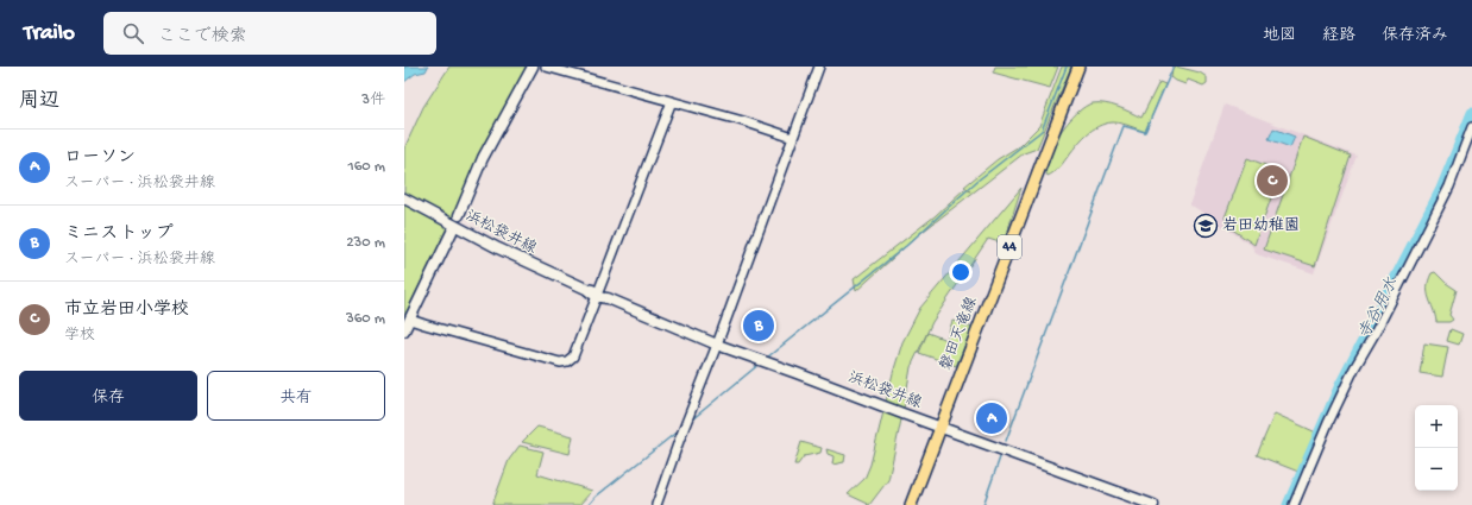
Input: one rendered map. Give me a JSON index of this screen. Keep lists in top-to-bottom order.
{
  "streets": {
    "main road": ["浜松袋井線", "44", "磐田天竜線"]
  },
  "crossings": [
    ["浜松袋井線", "磐田天竜線"]
  ],
  "water": ["寺谷用水"],
  "places": {
    "school or university": ["岩田幼稚園"]
  },
  "page": {
    "header": "Trailo",
    "search": "ここで検索",
    "nav": ["地図", "経路", "保存済み"],
    "heading": ["周辺", "3件"],
    "list": [
      {
        "mark": "A",
        "name": "ローソン",
        "note": "スーパー · 浜松袋井線",
        "value": "160 m"
      },
      {
        "mark": "B",
        "name": "ミニストップ",
        "note": "スーパー · 浜松袋井線",
        "value": "230 m"
      },
      {
        "mark": "C",
        "name": "市立岩田小学校",
        "note": "学校",
        "value": "360 m"
      }
    ],
    "pins": ["C", "B", "A"],
    "buttons": ["保存", "共有"],
    "map_buttons": ["+", "−"]
  }
}
